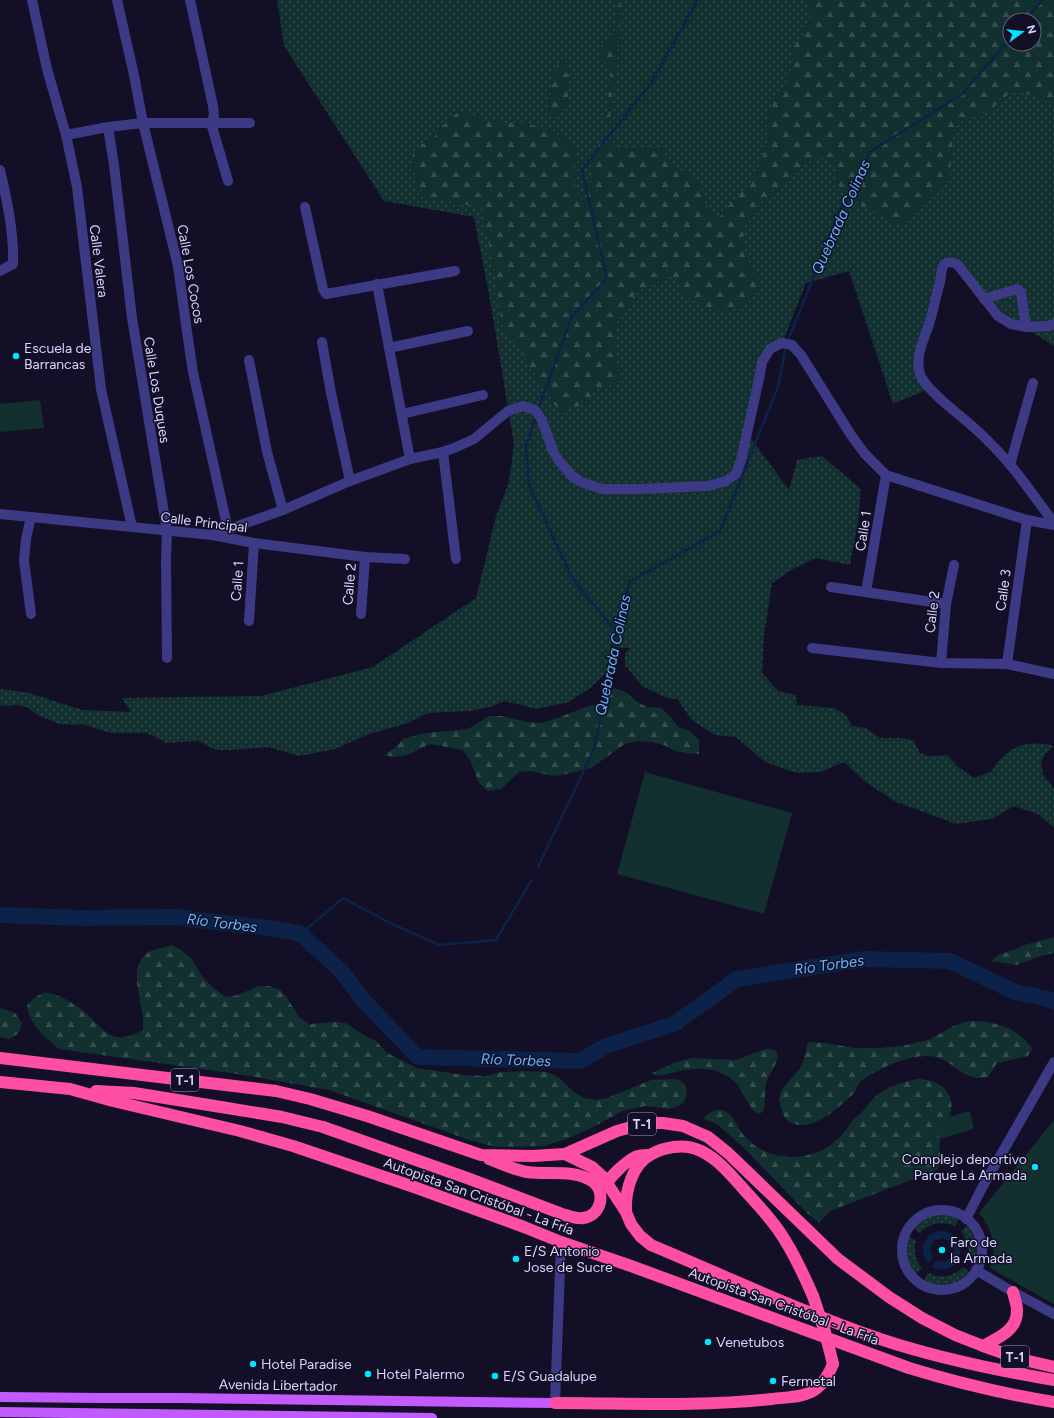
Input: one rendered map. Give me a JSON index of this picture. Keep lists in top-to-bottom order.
{
  "streets": {
    "highway": ["T-1", "Autopista San Cristóbal - La Fría"],
    "main road": ["Avenida Libertador"],
    "street": [
      "Calle Valera",
      "Calle Los Cocos",
      "Calle Los Duques",
      "Calle Principal",
      "Calle 1",
      "Calle 2",
      "Calle 3"
    ]
  },
  "crossings": [
    ["Calle Valera", "Calle Principal"],
    ["Calle Los Duques", "Calle Principal"],
    ["Calle Principal", "Calle 1"],
    ["Calle Principal", "Calle 2"]
  ],
  "water": ["Quebrada Colinas", "Río Torbes"],
  "places": [
    "Escuela de Barrancas",
    "Complejo deportivo Parque La Armada",
    "Faro de la Armada",
    "E/S Antonio Jose de Sucre",
    "Venetubos",
    "Hotel Paradise",
    "Hotel Palermo",
    "E/S Guadalupe",
    "Fermetal"
  ],
  "north": "right"
}
